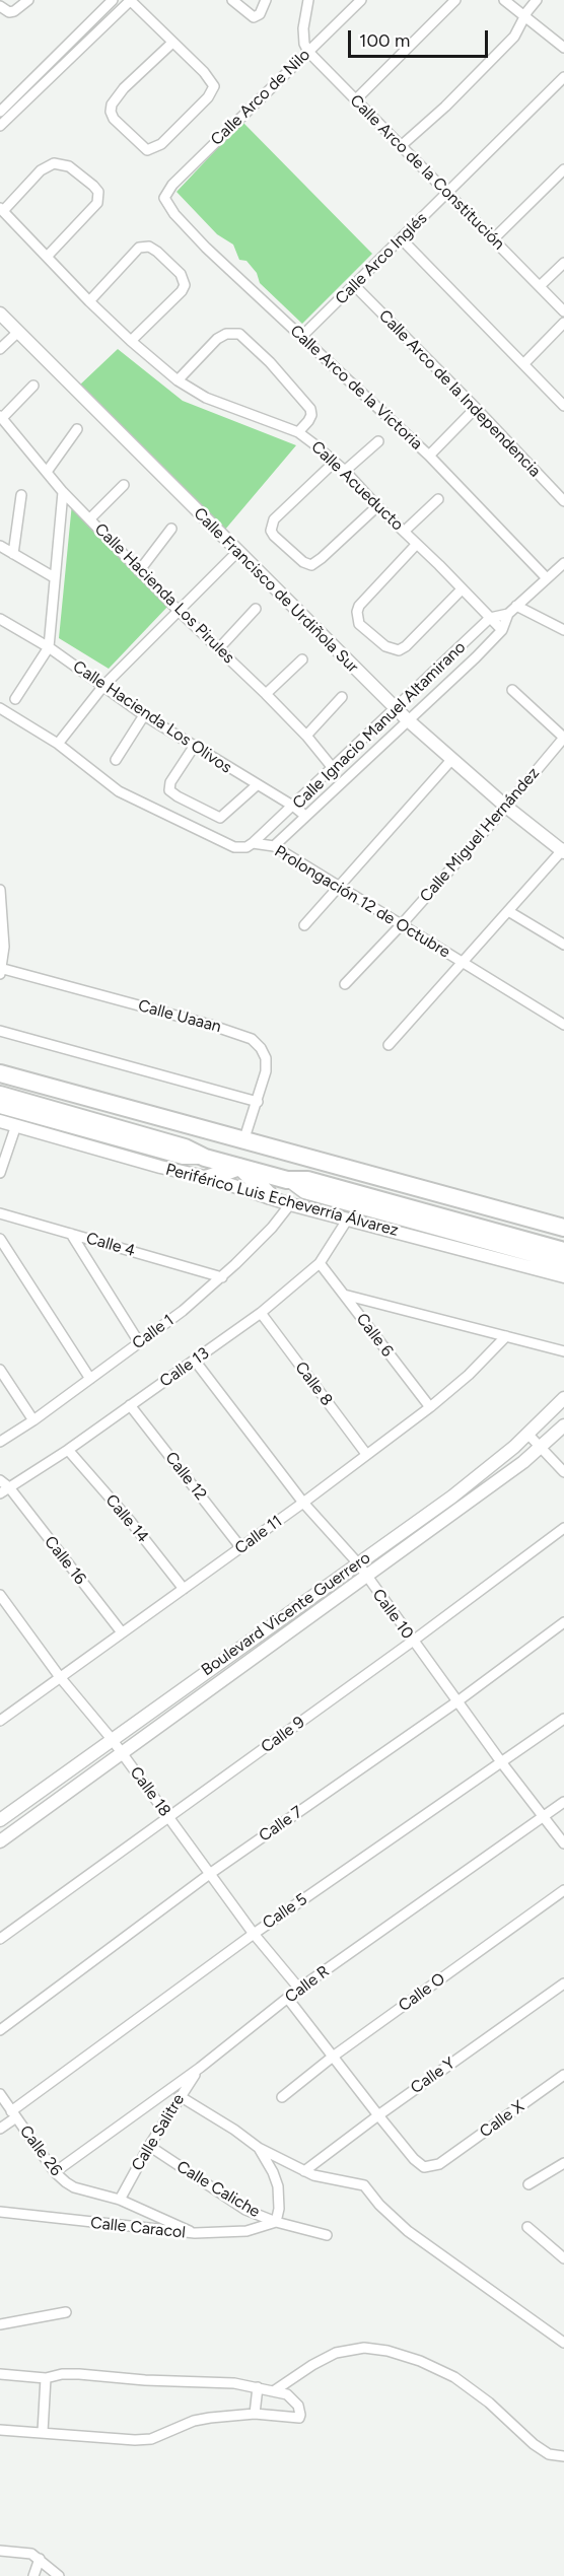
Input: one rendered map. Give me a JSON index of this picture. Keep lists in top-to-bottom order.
{
  "streets": {
    "highway": ["Periférico Luis Echeverría Álvarez"],
    "street": [
      "Calle Arco de Nilo",
      "Calle Arco de la Constitución",
      "Calle Arco Inglés",
      "Calle Arco de la Victoria",
      "Calle Arco de la Independencia",
      "Calle Acueducto",
      "Calle Francisco de Urdiñola Sur",
      "Calle Hacienda Los Pirules",
      "Calle Hacienda Los Olivos",
      "Calle Ignacio Manuel Altamirano",
      "Calle Miguel Hernández",
      "Prolongación 12 de Octubre",
      "Calle Uaaan",
      "Calle 4",
      "Calle 1",
      "Calle 6",
      "Calle 13",
      "Calle 8",
      "Calle 12",
      "Calle 14",
      "Calle 11",
      "Calle 16",
      "Boulevard Vicente Guerrero",
      "Calle 10",
      "Calle 9",
      "Calle 18",
      "Calle 7",
      "Calle 5",
      "Calle R",
      "Calle O",
      "Calle Y",
      "Calle X",
      "Calle Salitre",
      "Calle 26",
      "Calle Caliche",
      "Calle Caracol"
    ]
  },
  "crossings": [
    ["Calle Arco de Nilo", "Calle Arco de la Constitución"],
    ["Calle Arco de Nilo", "Calle Arco de la Victoria"],
    ["Calle Arco de la Constitución", "Calle Arco Inglés"],
    ["Calle Arco Inglés", "Calle Arco de la Victoria"],
    ["Calle Arco Inglés", "Calle Arco de la Independencia"],
    ["Calle Arco de la Victoria", "Calle Ignacio Manuel Altamirano"],
    ["Calle Acueducto", "Calle Ignacio Manuel Altamirano"],
    ["Calle Francisco de Urdiñola Sur", "Calle Ignacio Manuel Altamirano"],
    ["Calle Francisco de Urdiñola Sur", "Calle Miguel Hernández"],
    ["Calle Hacienda Los Pirules", "Calle Ignacio Manuel Altamirano"],
    ["Calle Hacienda Los Olivos", "Calle Ignacio Manuel Altamirano"],
    ["Calle Ignacio Manuel Altamirano", "Prolongación 12 de Octubre"],
    ["Calle Miguel Hernández", "Prolongación 12 de Octubre"],
    ["Periférico Luis Echeverría Álvarez", "Calle 1"],
    ["Periférico Luis Echeverría Álvarez", "Calle 13"],
    ["Calle 4", "Calle 1"],
    ["Calle 6", "Calle 13"],
    ["Calle 6", "Calle 11"],
    ["Calle 13", "Calle 8"],
    ["Calle 13", "Calle 12"],
    ["Calle 13", "Calle 14"],
    ["Calle 13", "Calle 16"],
    ["Calle 13", "Calle 10"],
    ["Calle 8", "Calle 11"],
    ["Calle 12", "Calle 11"],
    ["Calle 14", "Calle 11"],
    ["Calle 11", "Calle 16"],
    ["Calle 11", "Calle 10"],
    ["Calle 11", "Calle 18"],
    ["Boulevard Vicente Guerrero", "Calle 10"],
    ["Boulevard Vicente Guerrero", "Calle 18"],
    ["Calle 10", "Calle 9"],
    ["Calle 10", "Calle 7"],
    ["Calle 10", "Calle 5"],
    ["Calle 10", "Calle R"],
    ["Calle 9", "Calle 18"],
    ["Calle 18", "Calle 7"],
    ["Calle 18", "Calle 5"],
    ["Calle 18", "Calle R"],
    ["Calle 5", "Calle 26"],
    ["Calle R", "Calle Salitre"],
    ["Calle R", "Calle 26"],
    ["Calle Y", "Calle X"],
    ["Calle Salitre", "Calle 26"],
    ["Calle Salitre", "Calle Caliche"],
    ["Calle 26", "Calle Caracol"],
    ["Calle Caliche", "Calle Caracol"]
  ],
  "scale_bar": "100 m"
}
